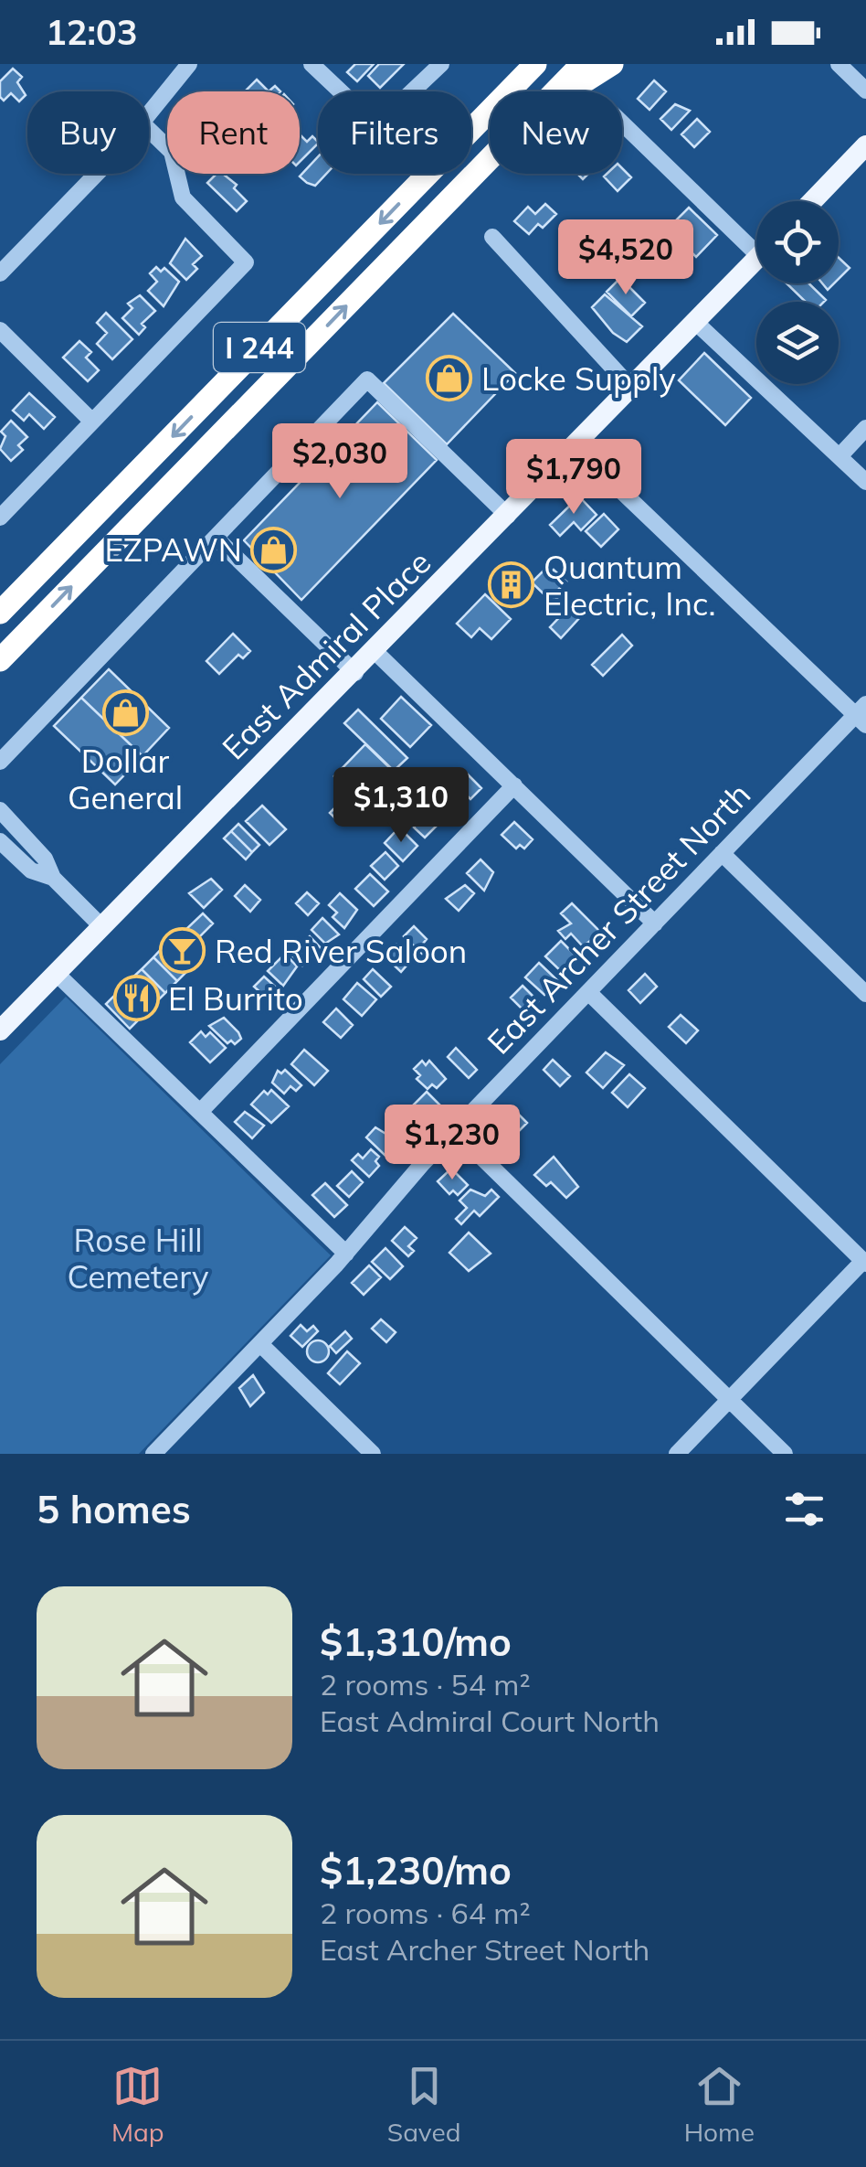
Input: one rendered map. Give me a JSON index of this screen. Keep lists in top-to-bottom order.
{
  "streets": {
    "highway": ["I 244"],
    "main road": ["East Admiral Place"],
    "street": ["East Archer Street North"]
  },
  "parks": ["Rose Hill Cemetery"],
  "places": {
    "shop": ["Locke Supply", "EZPAWN", "Dollar General"],
    "building": ["Quantum Electric, Inc."],
    "bar": ["Red River Saloon"],
    "restaurant": ["El Burrito"]
  },
  "page": {
    "status": "12:03",
    "chip": [
      "Buy",
      "Rent",
      "Filters",
      "New"
    ],
    "price": [
      "$4,520",
      "$2,030",
      "$1,790",
      "$1,310",
      "$1,230"
    ],
    "heading": "5 homes",
    "list": [
      {
        "name": "$1,310/mo",
        "note": "2 rooms · 54 m² · East Admiral Court North"
      },
      {
        "name": "$1,230/mo",
        "note": "2 rooms · 64 m² · East Archer Street North"
      }
    ],
    "tabs": ["Map", "Saved", "Home"]
  }
}
